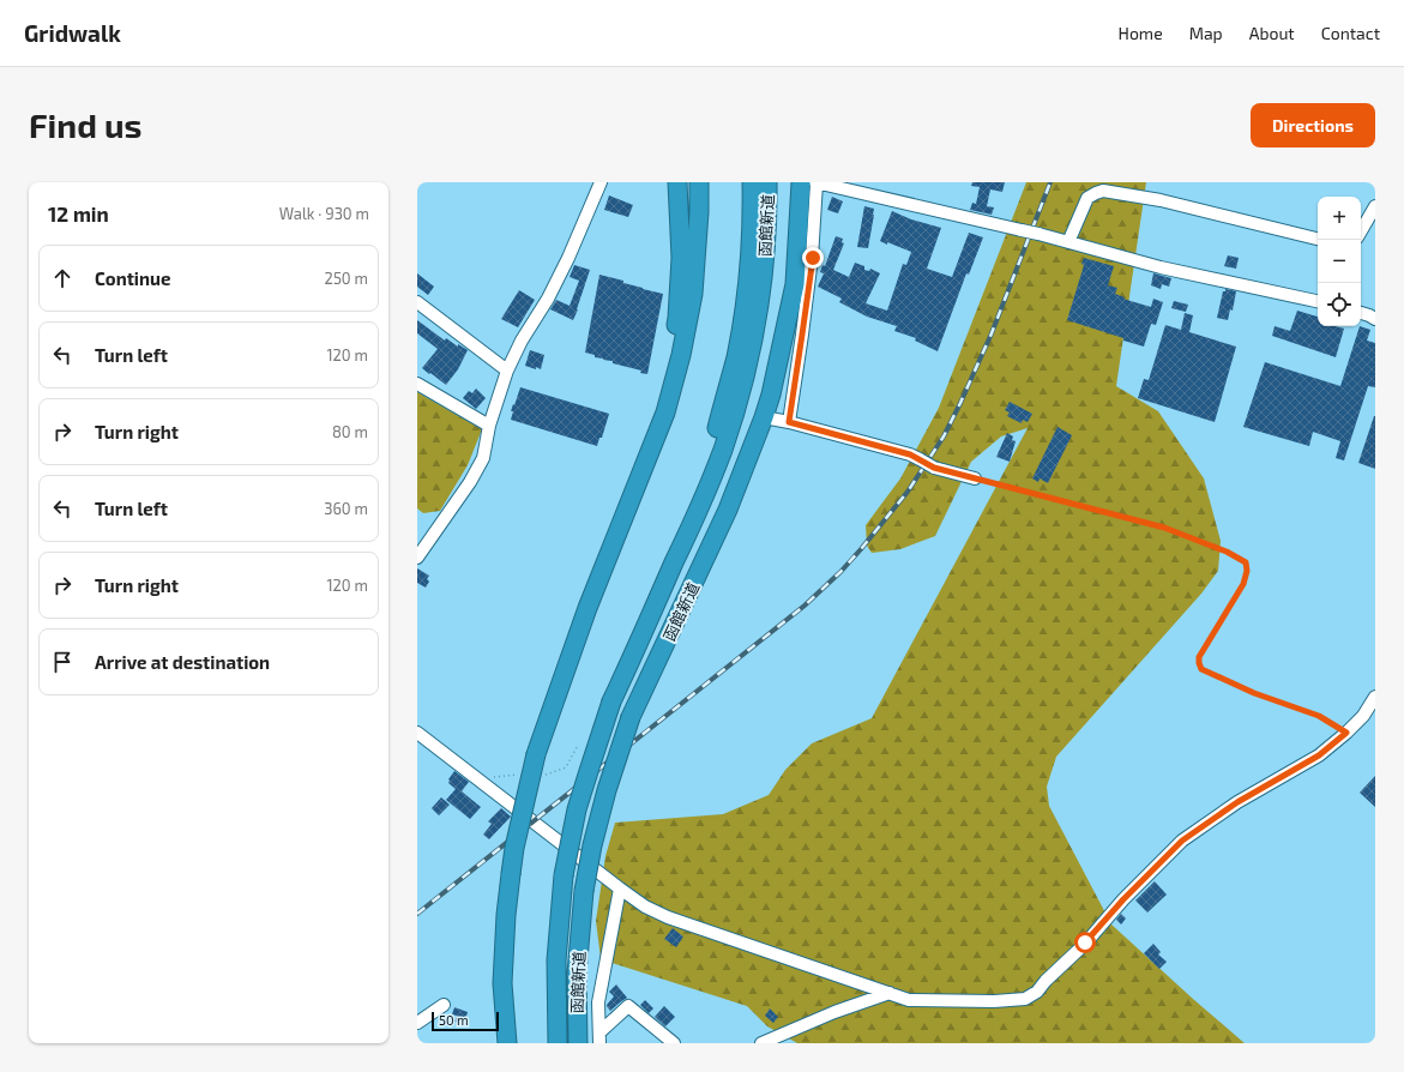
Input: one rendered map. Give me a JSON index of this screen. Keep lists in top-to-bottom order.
{
  "streets": {
    "highway": ["函館新道"]
  },
  "scale_bar": "50 m",
  "page": {
    "header": "Gridwalk",
    "nav": [
      "Home",
      "Map",
      "About",
      "Contact"
    ],
    "buttons": "Directions",
    "title": "Find us",
    "heading": ["12 min", "Walk · 930 m"],
    "map_buttons": ["+", "−"],
    "list": [
      ["Continue", "250 m"],
      ["Turn left", "120 m"],
      ["Turn right", "80 m"],
      ["Turn left", "360 m"],
      ["Turn right", "120 m"],
      "Arrive at destination"
    ],
    "scale": "50 m"
  }
}
